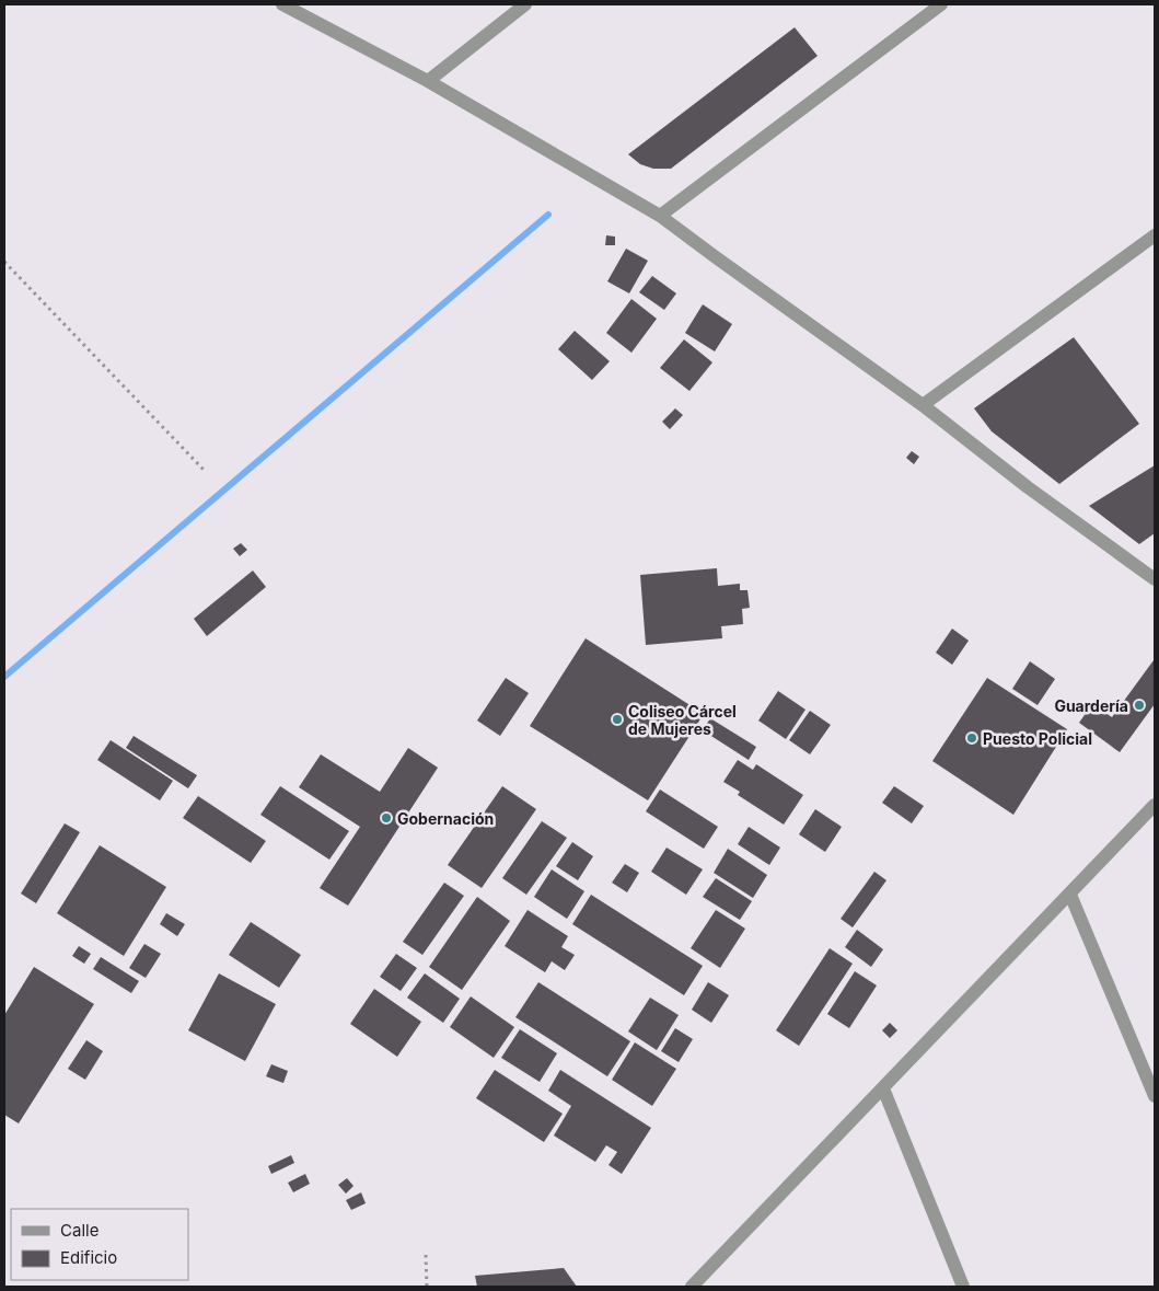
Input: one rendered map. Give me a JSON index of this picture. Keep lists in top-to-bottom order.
{
  "places": [
    "Guardería",
    "Coliseo Cárcel de Mujeres",
    "Puesto Policial",
    "Gobernación"
  ],
  "legend": ["Calle", "Edificio"]
}
